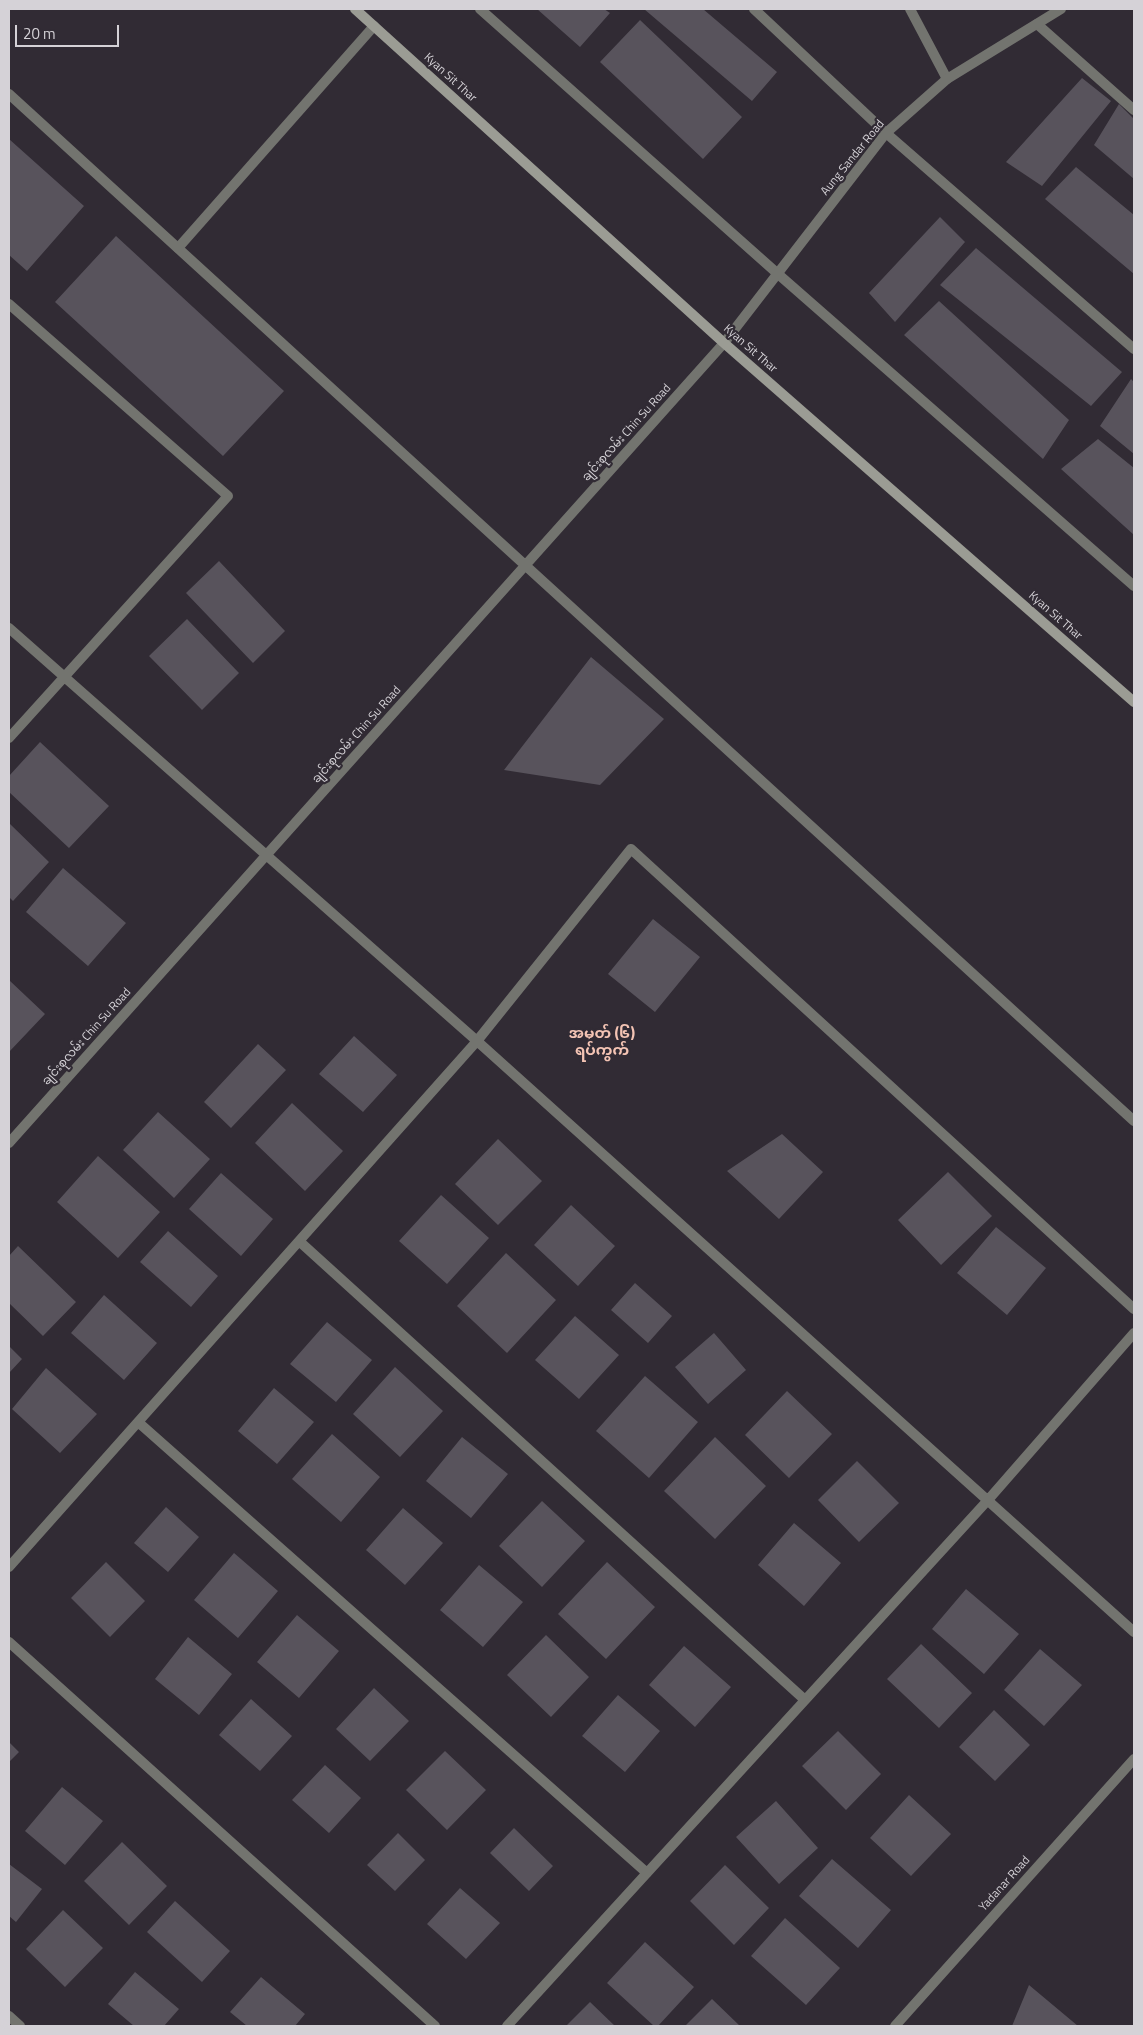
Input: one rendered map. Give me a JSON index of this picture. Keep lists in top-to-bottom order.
{
  "streets": {
    "main road": ["Kyan Sit Thar"],
    "street": ["Aung Sandar Road", "ချင်းစုလမ်း Chin Su Road", "Yadanar Road"]
  },
  "crossings": [
    ["Kyan Sit Thar", "Aung Sandar Road"],
    ["Kyan Sit Thar", "ချင်းစုလမ်း Chin Su Road"],
    ["Aung Sandar Road", "ချင်းစုလမ်း Chin Su Road"]
  ],
  "districts": ["အမှတ် (၆) ရပ်ကွက်"],
  "scale_bar": "20 m"
}
